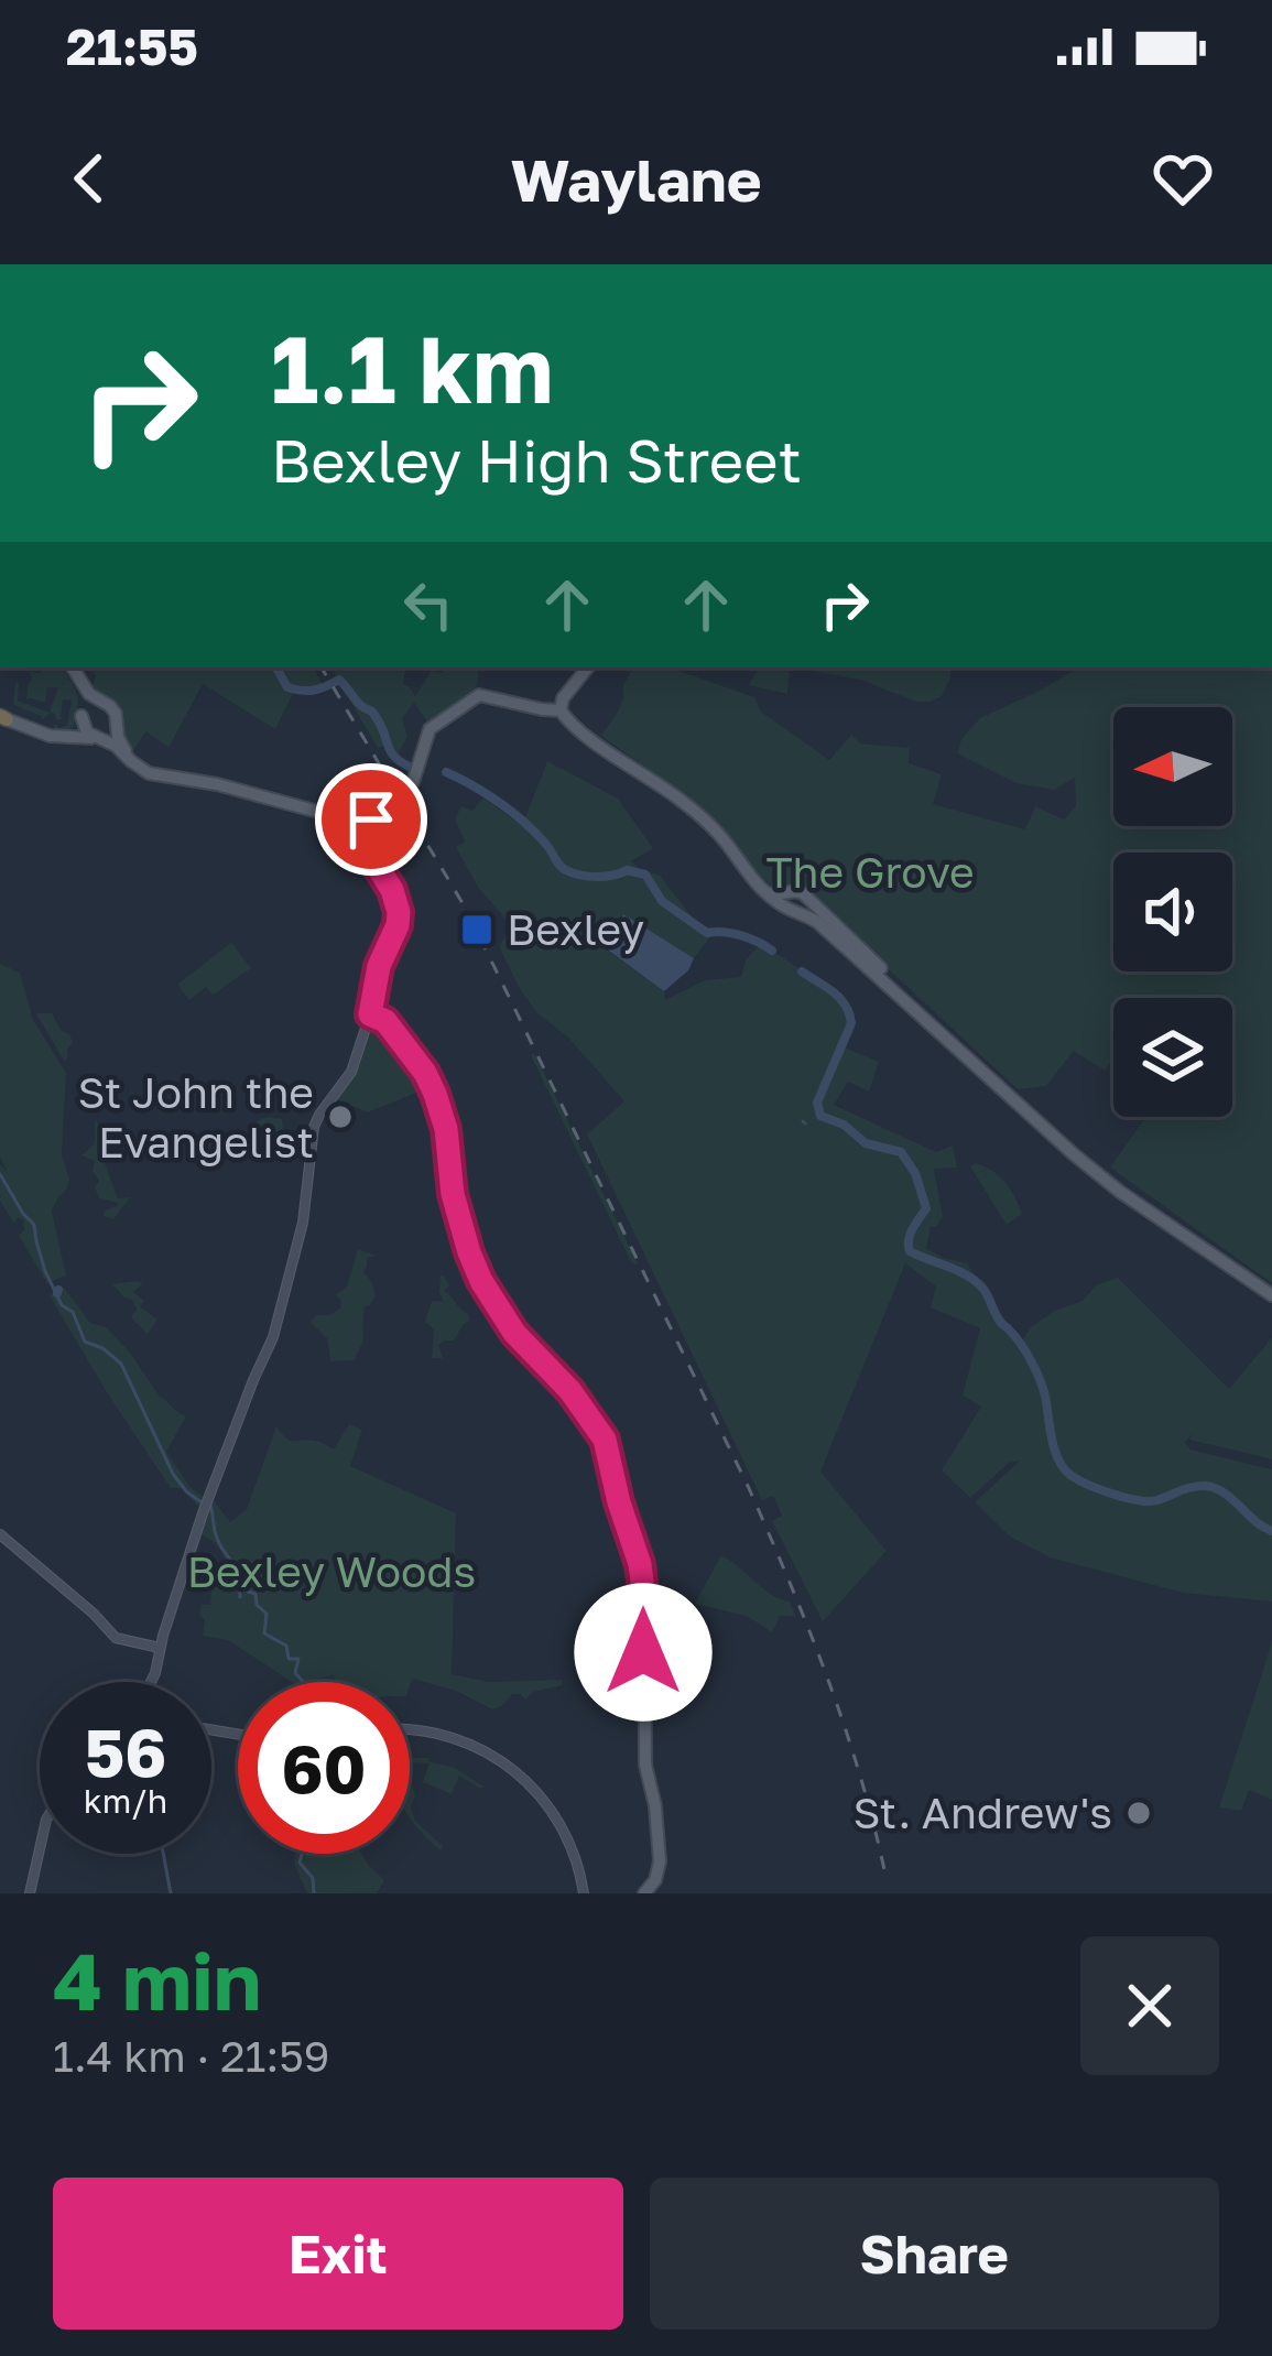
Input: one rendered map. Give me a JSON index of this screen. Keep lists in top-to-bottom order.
{
  "parks": ["The Grove", "Bexley Woods"],
  "places": {
    "transit": ["Bexley"],
    "other": ["St John the Evangelist", "St. Andrew's"]
  },
  "north": "left",
  "page": {
    "status": "21:55",
    "header": "Waylane",
    "turn": ["1.1 km", "Bexley High Street"],
    "speed": "56 km/h",
    "limit": "60",
    "heading": ["4 min", "1.4 km · 21:59"],
    "buttons": ["Exit", "Share"]
  }
}
